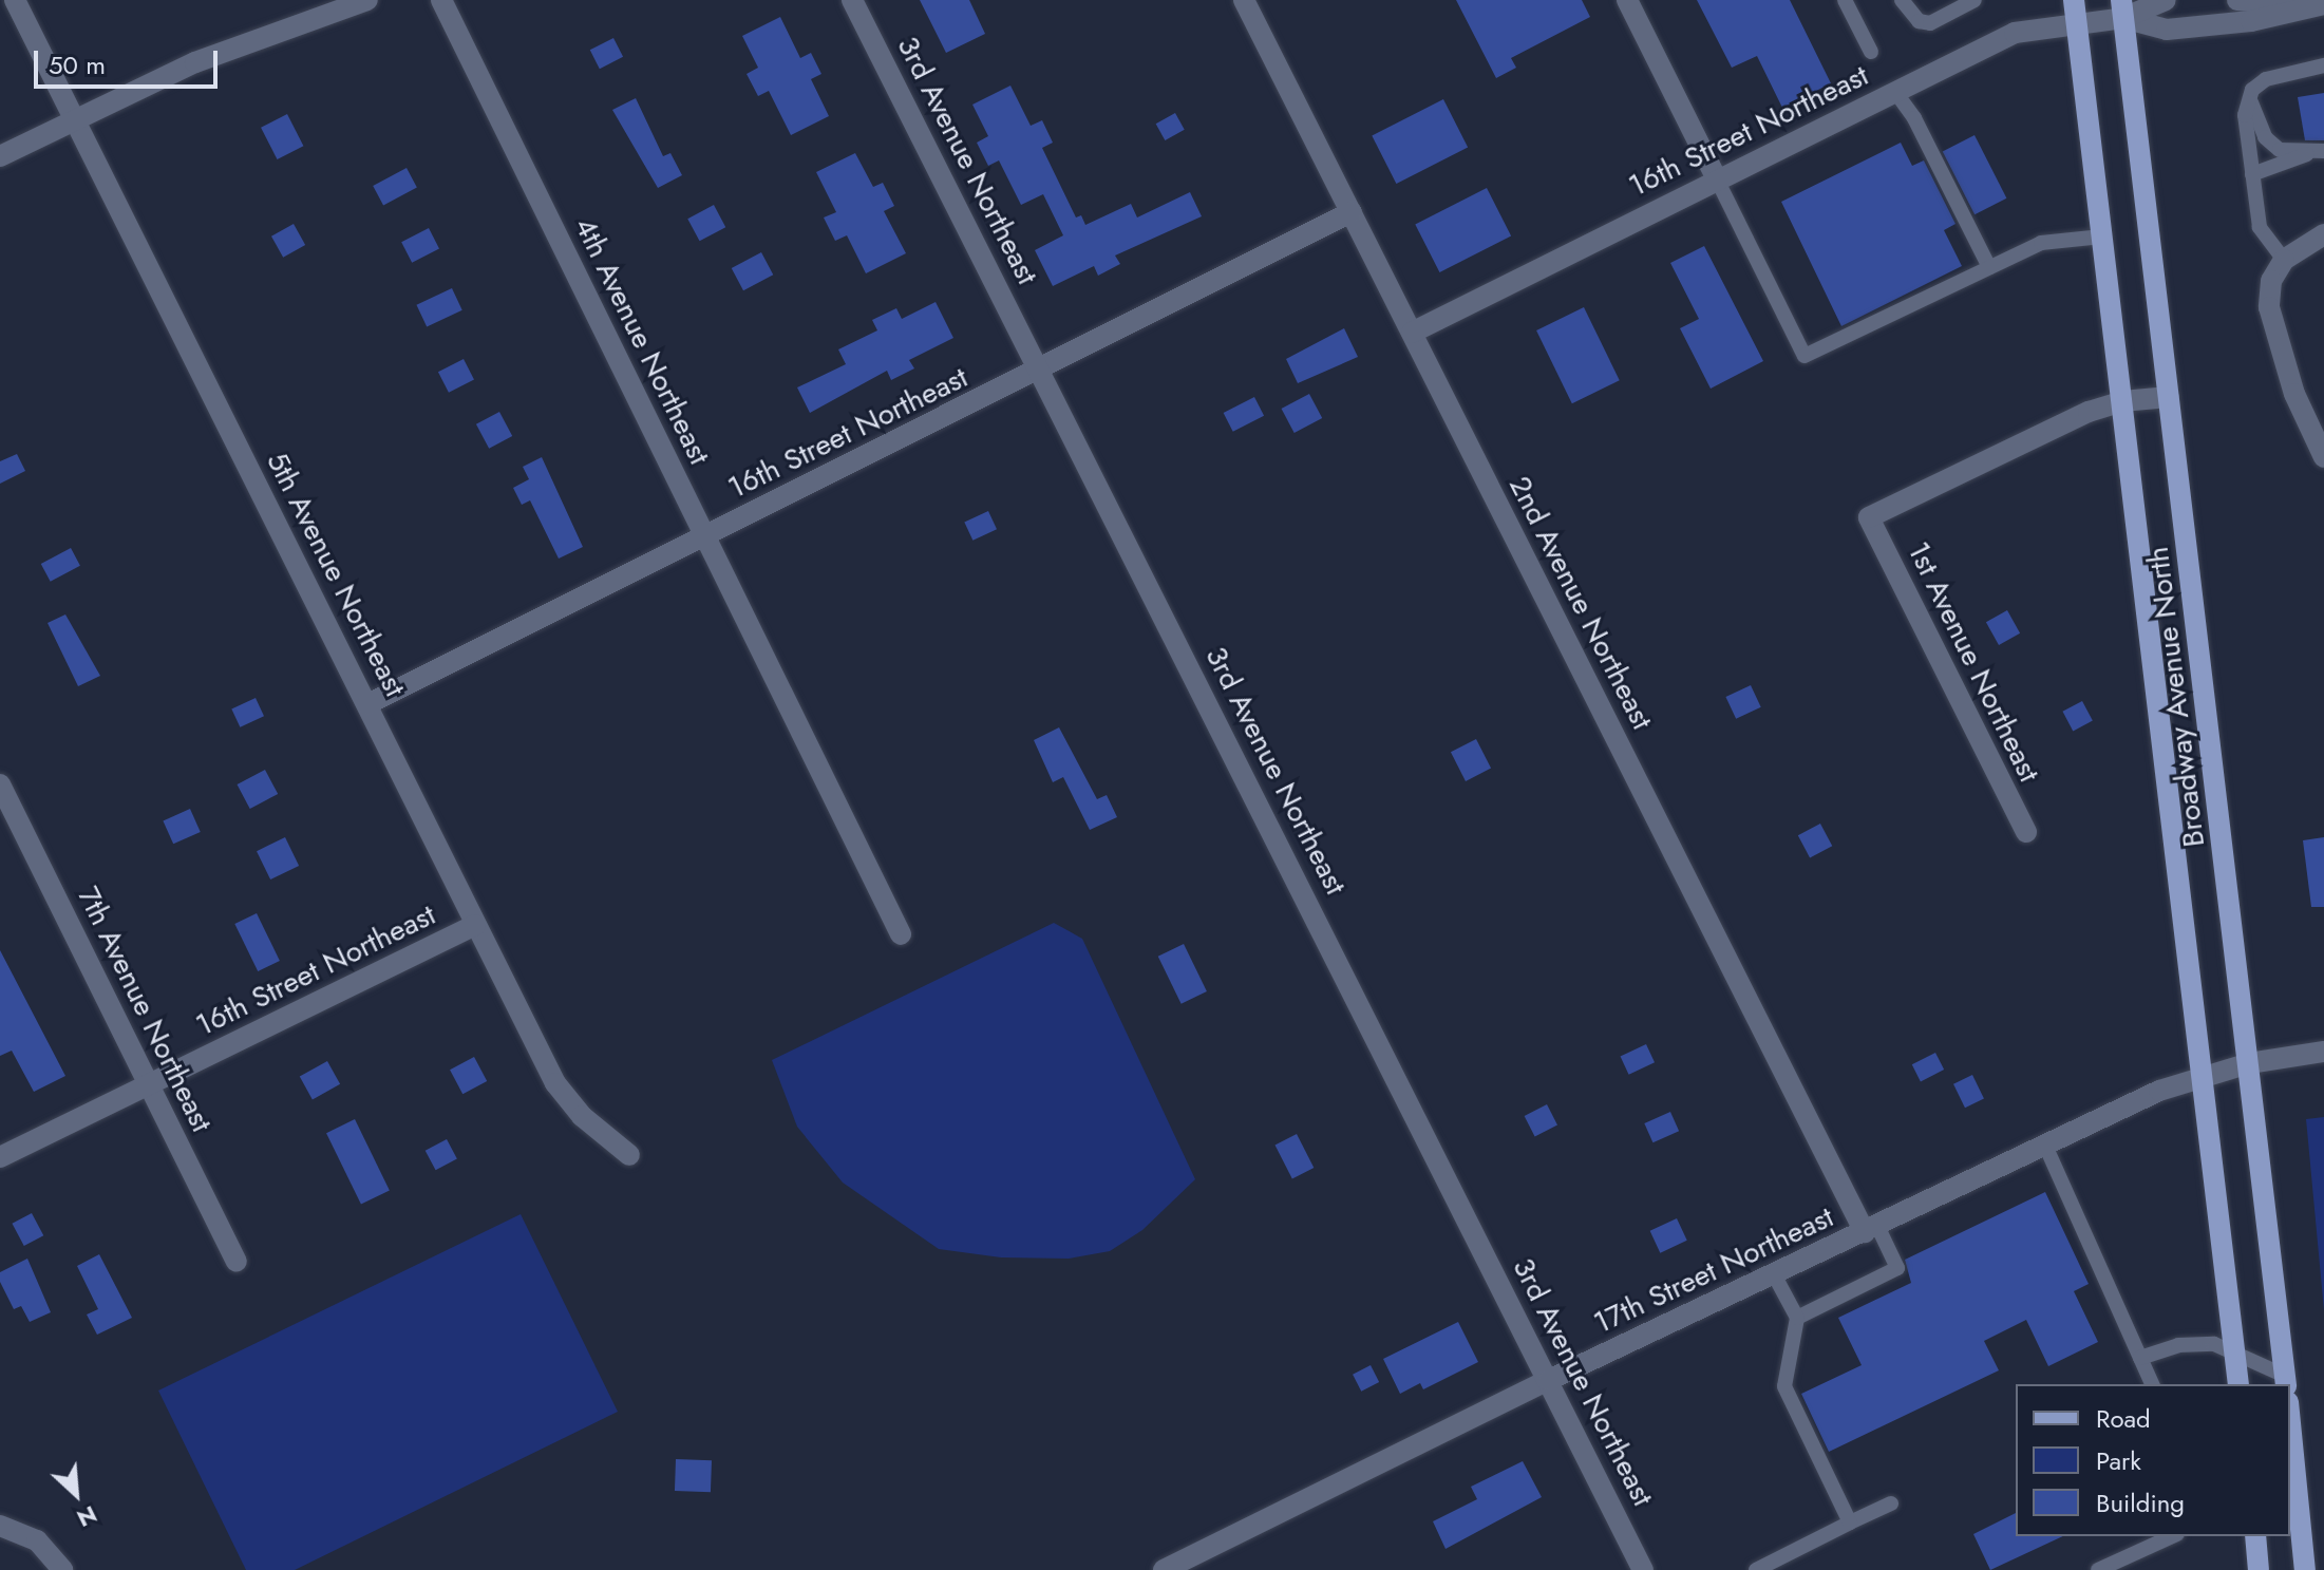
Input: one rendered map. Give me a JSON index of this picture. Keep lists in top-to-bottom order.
{
  "streets": {
    "main road": ["Broadway Avenue North"],
    "street": [
      "16th Street Northeast",
      "3rd Avenue Northeast",
      "4th Avenue Northeast",
      "5th Avenue Northeast",
      "2nd Avenue Northeast",
      "1st Avenue Northeast",
      "7th Avenue Northeast",
      "17th Street Northeast"
    ]
  },
  "crossings": [
    ["16th Street Northeast", "3rd Avenue Northeast"],
    ["16th Street Northeast", "4th Avenue Northeast"],
    ["16th Street Northeast", "5th Avenue Northeast"],
    ["16th Street Northeast", "2nd Avenue Northeast"],
    ["16th Street Northeast", "Broadway Avenue North"],
    ["16th Street Northeast", "7th Avenue Northeast"],
    ["3rd Avenue Northeast", "17th Street Northeast"],
    ["2nd Avenue Northeast", "17th Street Northeast"],
    ["1st Avenue Northeast", "Broadway Avenue North"],
    ["Broadway Avenue North", "17th Street Northeast"]
  ],
  "legend": ["Road", "Park", "Building"],
  "scale_bar": "50 m",
  "north": "bottom right"
}
